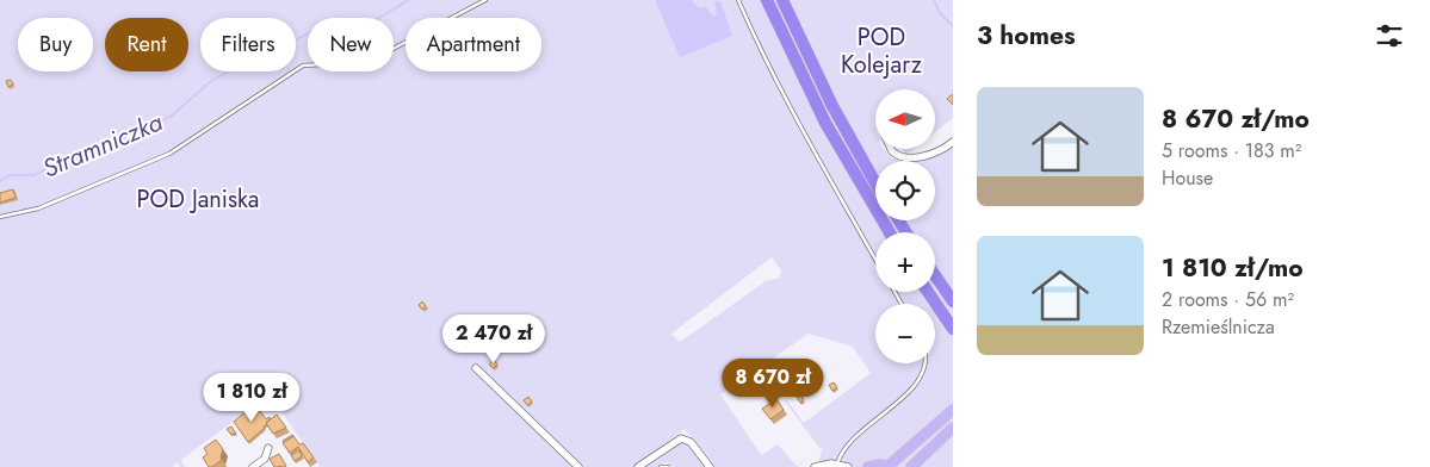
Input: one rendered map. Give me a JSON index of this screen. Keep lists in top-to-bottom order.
{
  "water": ["Stramniczka"],
  "parks": ["POD Kolejarz", "POD Janiska"],
  "north": "left",
  "page": {
    "heading": "3 homes",
    "chip": [
      "Buy",
      "Rent",
      "Filters",
      "New",
      "Apartment"
    ],
    "list": [
      {
        "name": "8 670 zł/mo",
        "note": "5 rooms · 183 m² · House"
      },
      {
        "name": "1 810 zł/mo",
        "note": "2 rooms · 56 m² · Rzemieślnicza"
      }
    ],
    "map_buttons": ["+", "−"],
    "price": ["2 470 zł", "8 670 zł", "1 810 zł"]
  }
}
